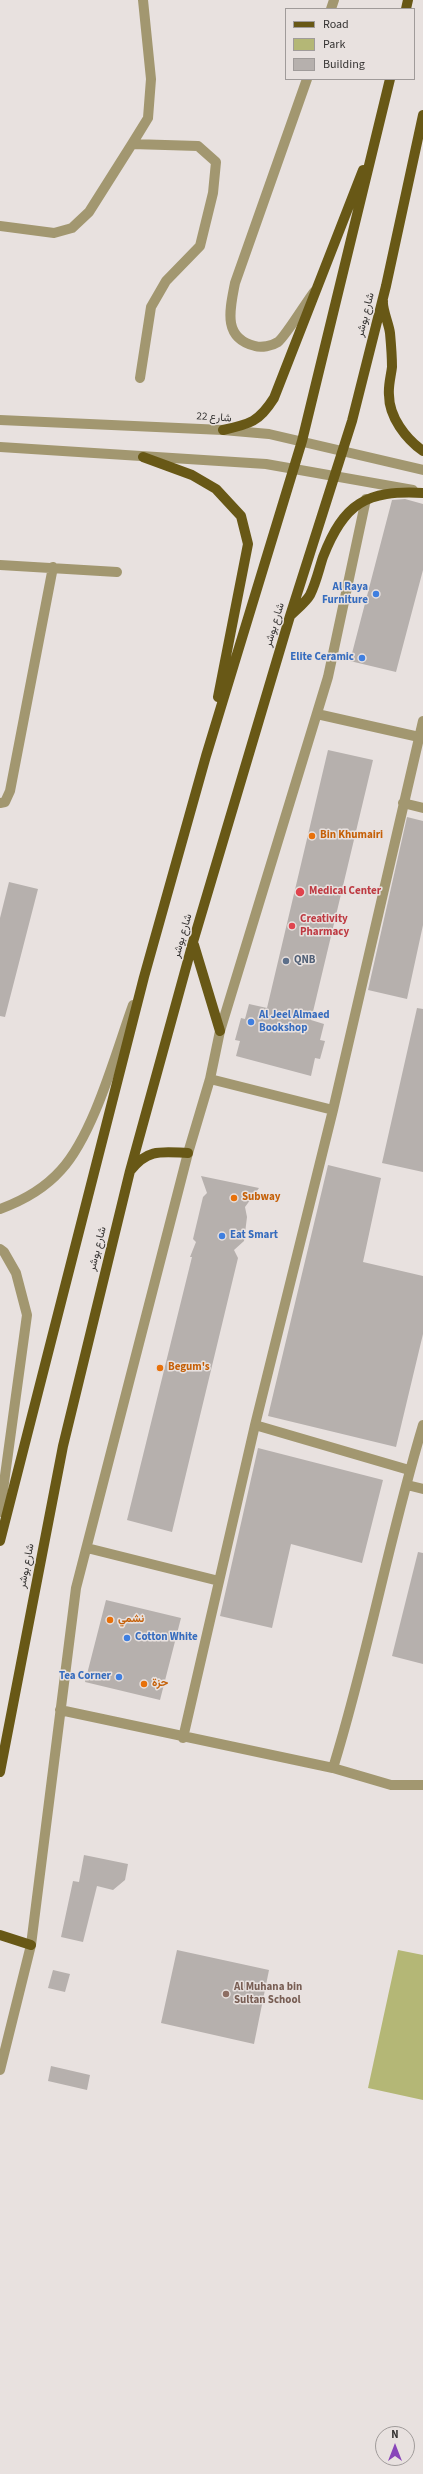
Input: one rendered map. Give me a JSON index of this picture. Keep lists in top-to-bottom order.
{
  "streets": {
    "main road": ["شارع بوشر"],
    "street": ["شارع 22"]
  },
  "crossings": [
    ["شارع بوشر", "شارع 22"]
  ],
  "places": [
    "Al Raya Furniture",
    "Elite Ceramic",
    "Bin Khumairi",
    "Medical Center",
    "Creativity Pharmacy",
    "QNB",
    "Al Jeel Almaed Bookshop",
    "Subway",
    "Eat Smart",
    "Begum's",
    "نشمي",
    "Cotton White",
    "Tea Corner",
    "حزة",
    "Al Muhana bin Sultan School"
  ],
  "legend": ["Road", "Park", "Building"],
  "north": "top"
}
